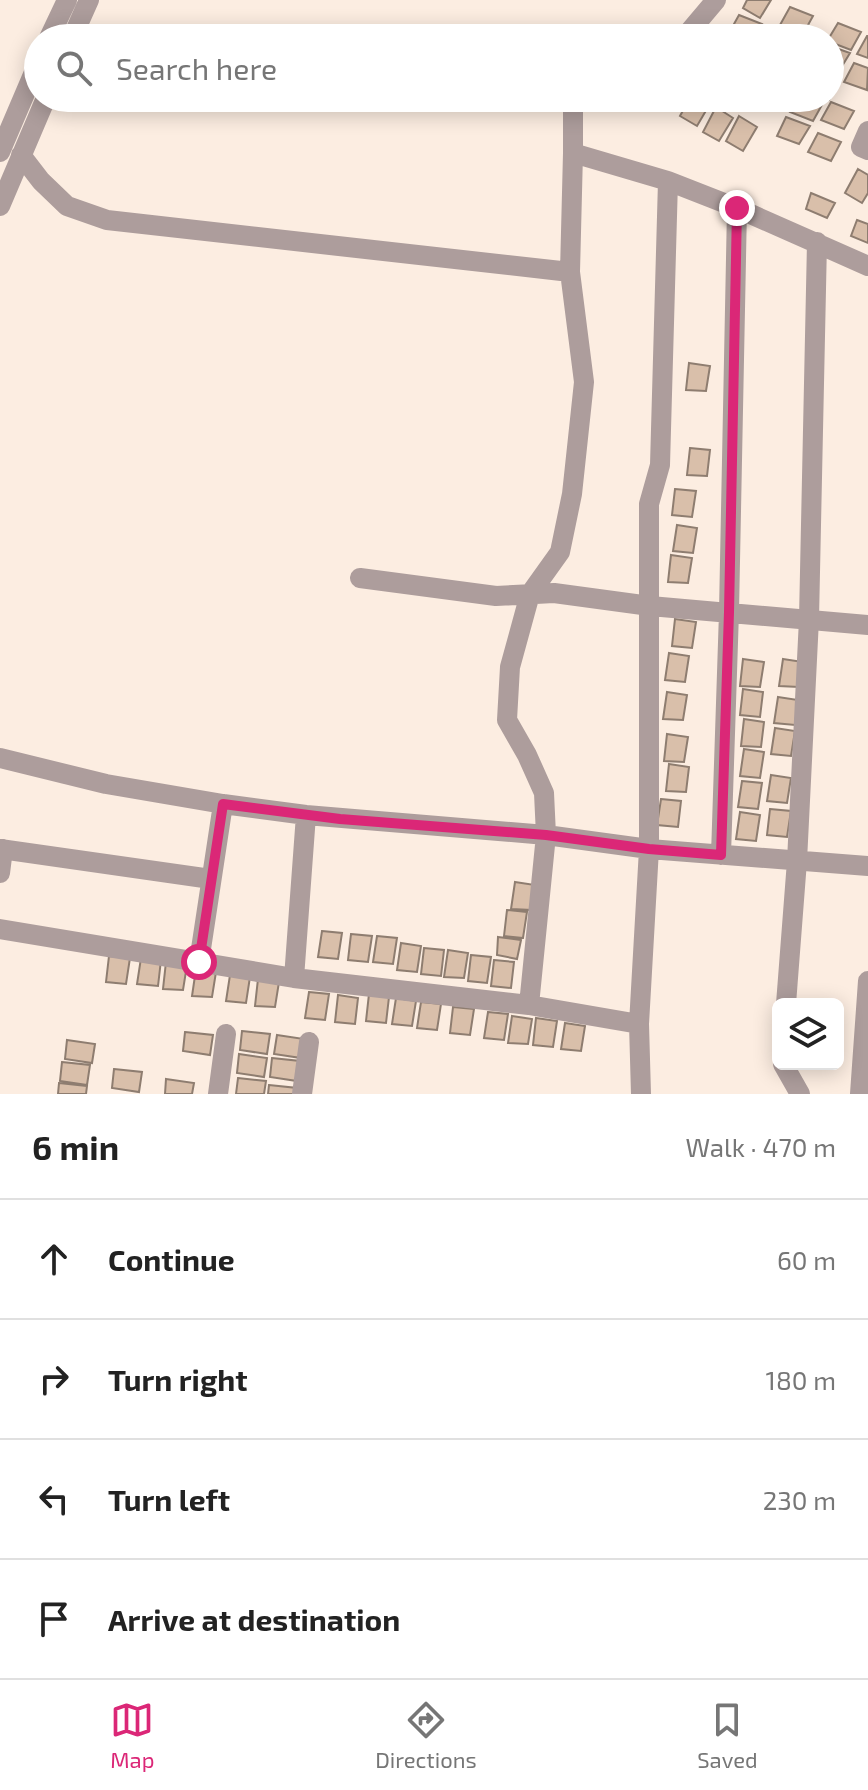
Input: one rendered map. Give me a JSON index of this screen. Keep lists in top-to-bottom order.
{
  "page": {
    "search": "Search here",
    "heading": ["6 min", "Walk · 470 m"],
    "list": [
      ["Continue", "60 m"],
      ["Turn right", "180 m"],
      ["Turn left", "230 m"],
      "Arrive at destination"
    ],
    "nav": ["Map", "Directions", "Saved"]
  }
}
